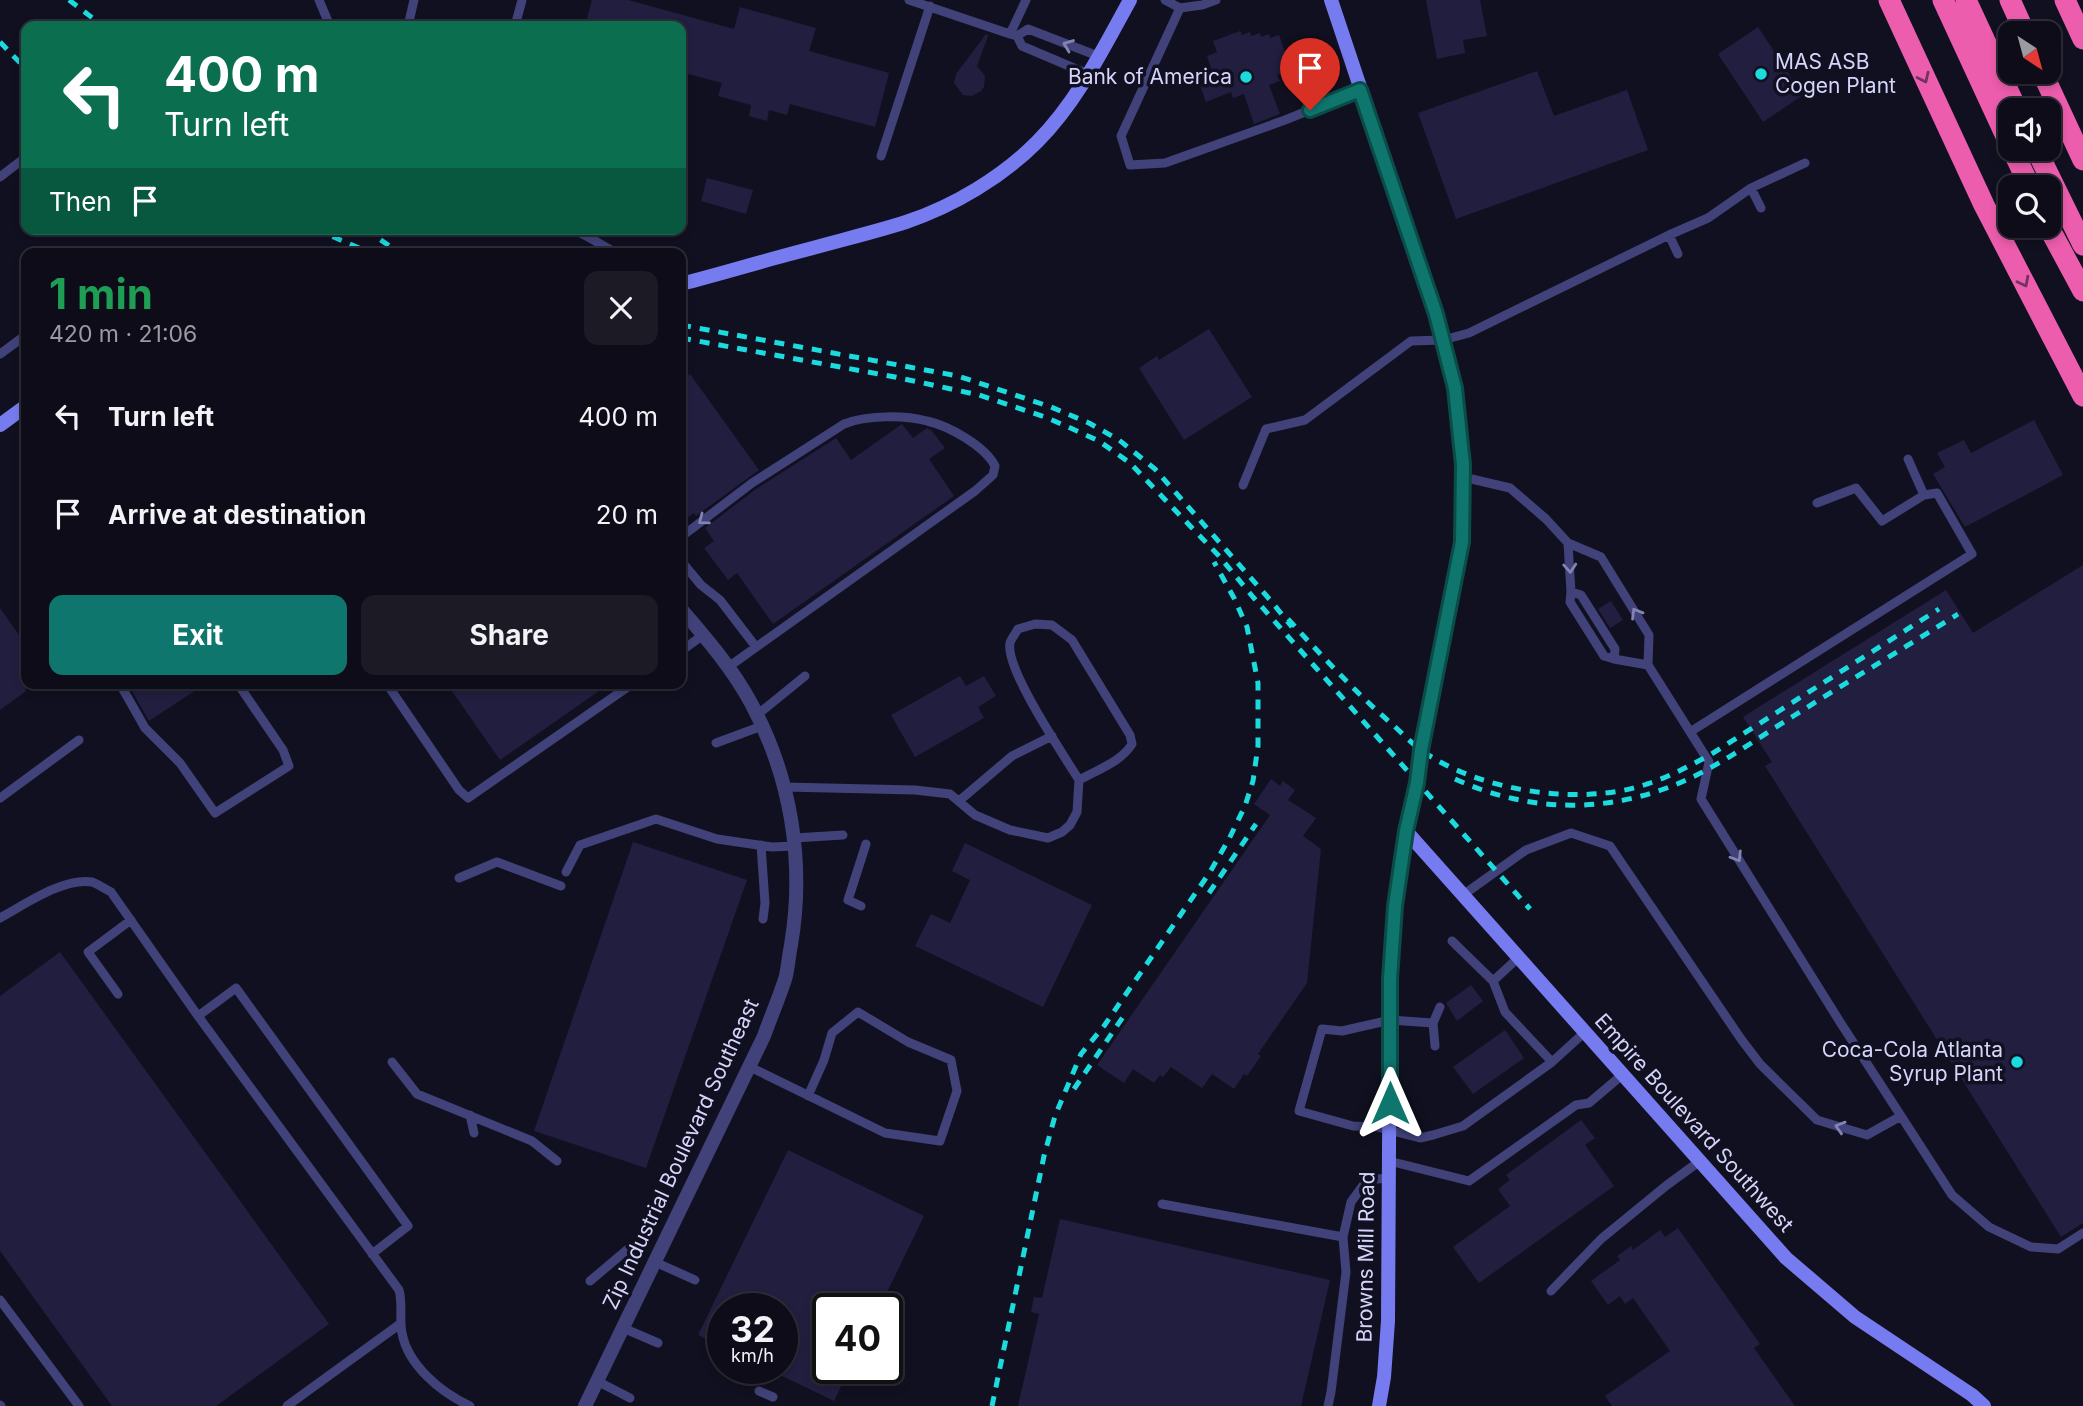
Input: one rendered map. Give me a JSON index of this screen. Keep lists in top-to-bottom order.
{
  "streets": {
    "street": ["Empire Boulevard Southwest", "Zip Industrial Boulevard Southeast", "Browns Mill Road"]
  },
  "crossings": [
    ["Empire Boulevard Southwest", "Browns Mill Road"]
  ],
  "places": ["MAS ASB Cogen Plant", "Bank of America", "Coca-Cola Atlanta Syrup Plant"],
  "north": "bottom right",
  "page": {
    "turn": ["400 m", "Turn left"],
    "then": "Then",
    "heading": ["1 min", "420 m · 21:06"],
    "list": [
      {
        "name": "Turn left",
        "value": "400 m"
      },
      {
        "name": "Arrive at destination",
        "value": "20 m"
      }
    ],
    "buttons": ["Exit", "Share"],
    "speed": "32 km/h",
    "limit": "40"
  }
}
